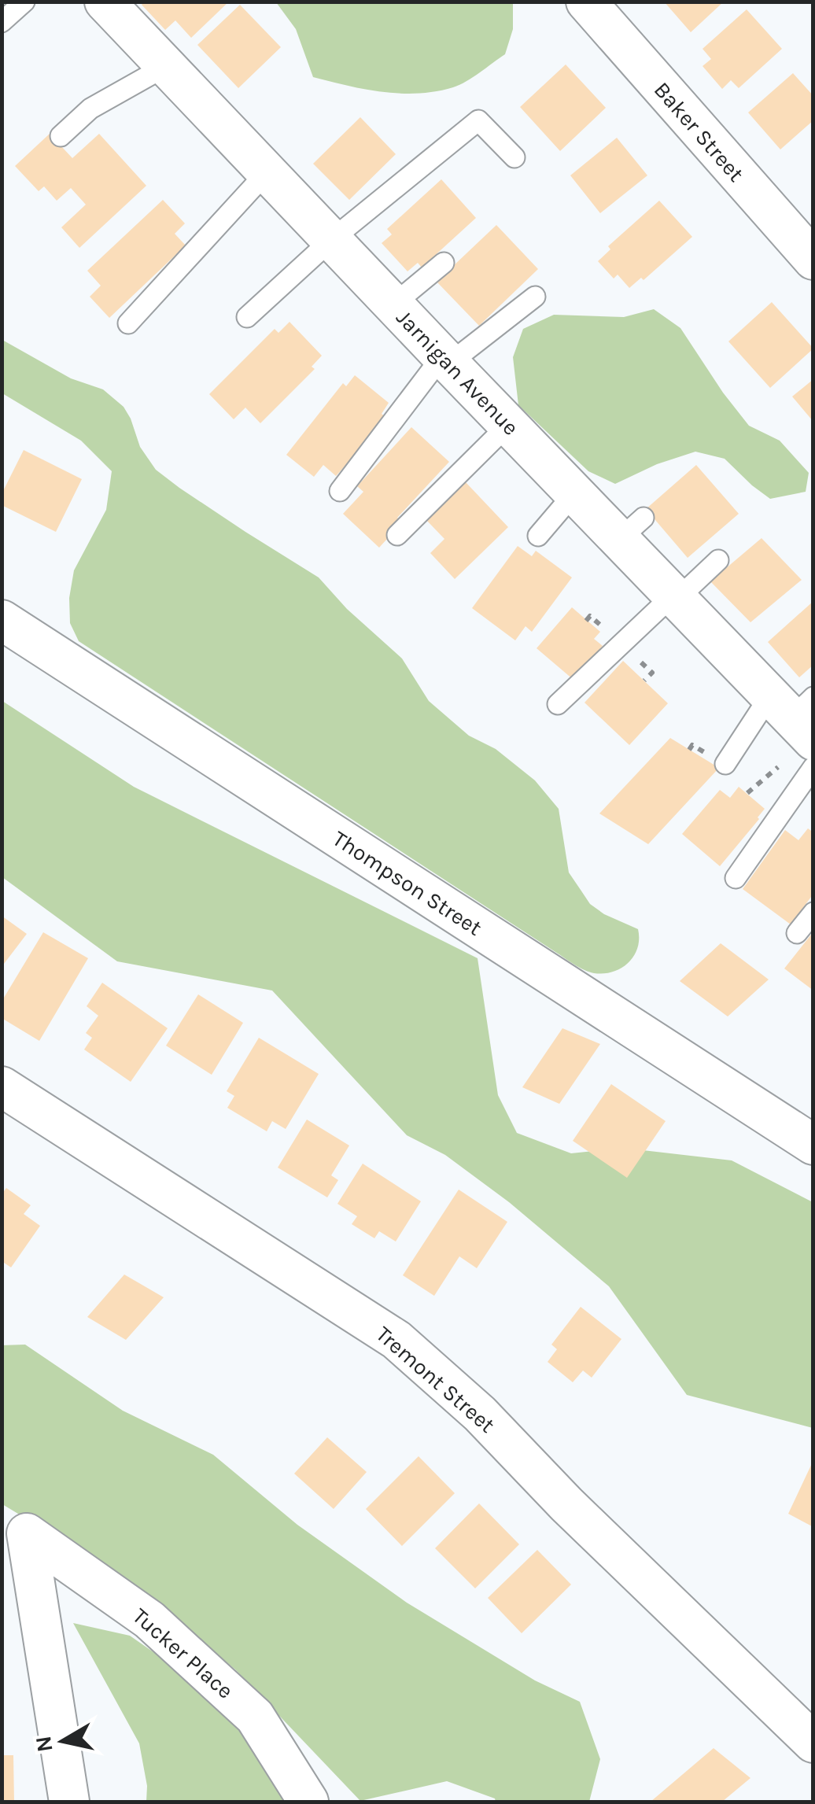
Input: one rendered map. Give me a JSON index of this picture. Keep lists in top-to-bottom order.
{
  "streets": {
    "street": [
      "Baker Street",
      "Jarnigan Avenue",
      "Thompson Street",
      "Tremont Street",
      "Tucker Place"
    ]
  },
  "north": "left"
}
